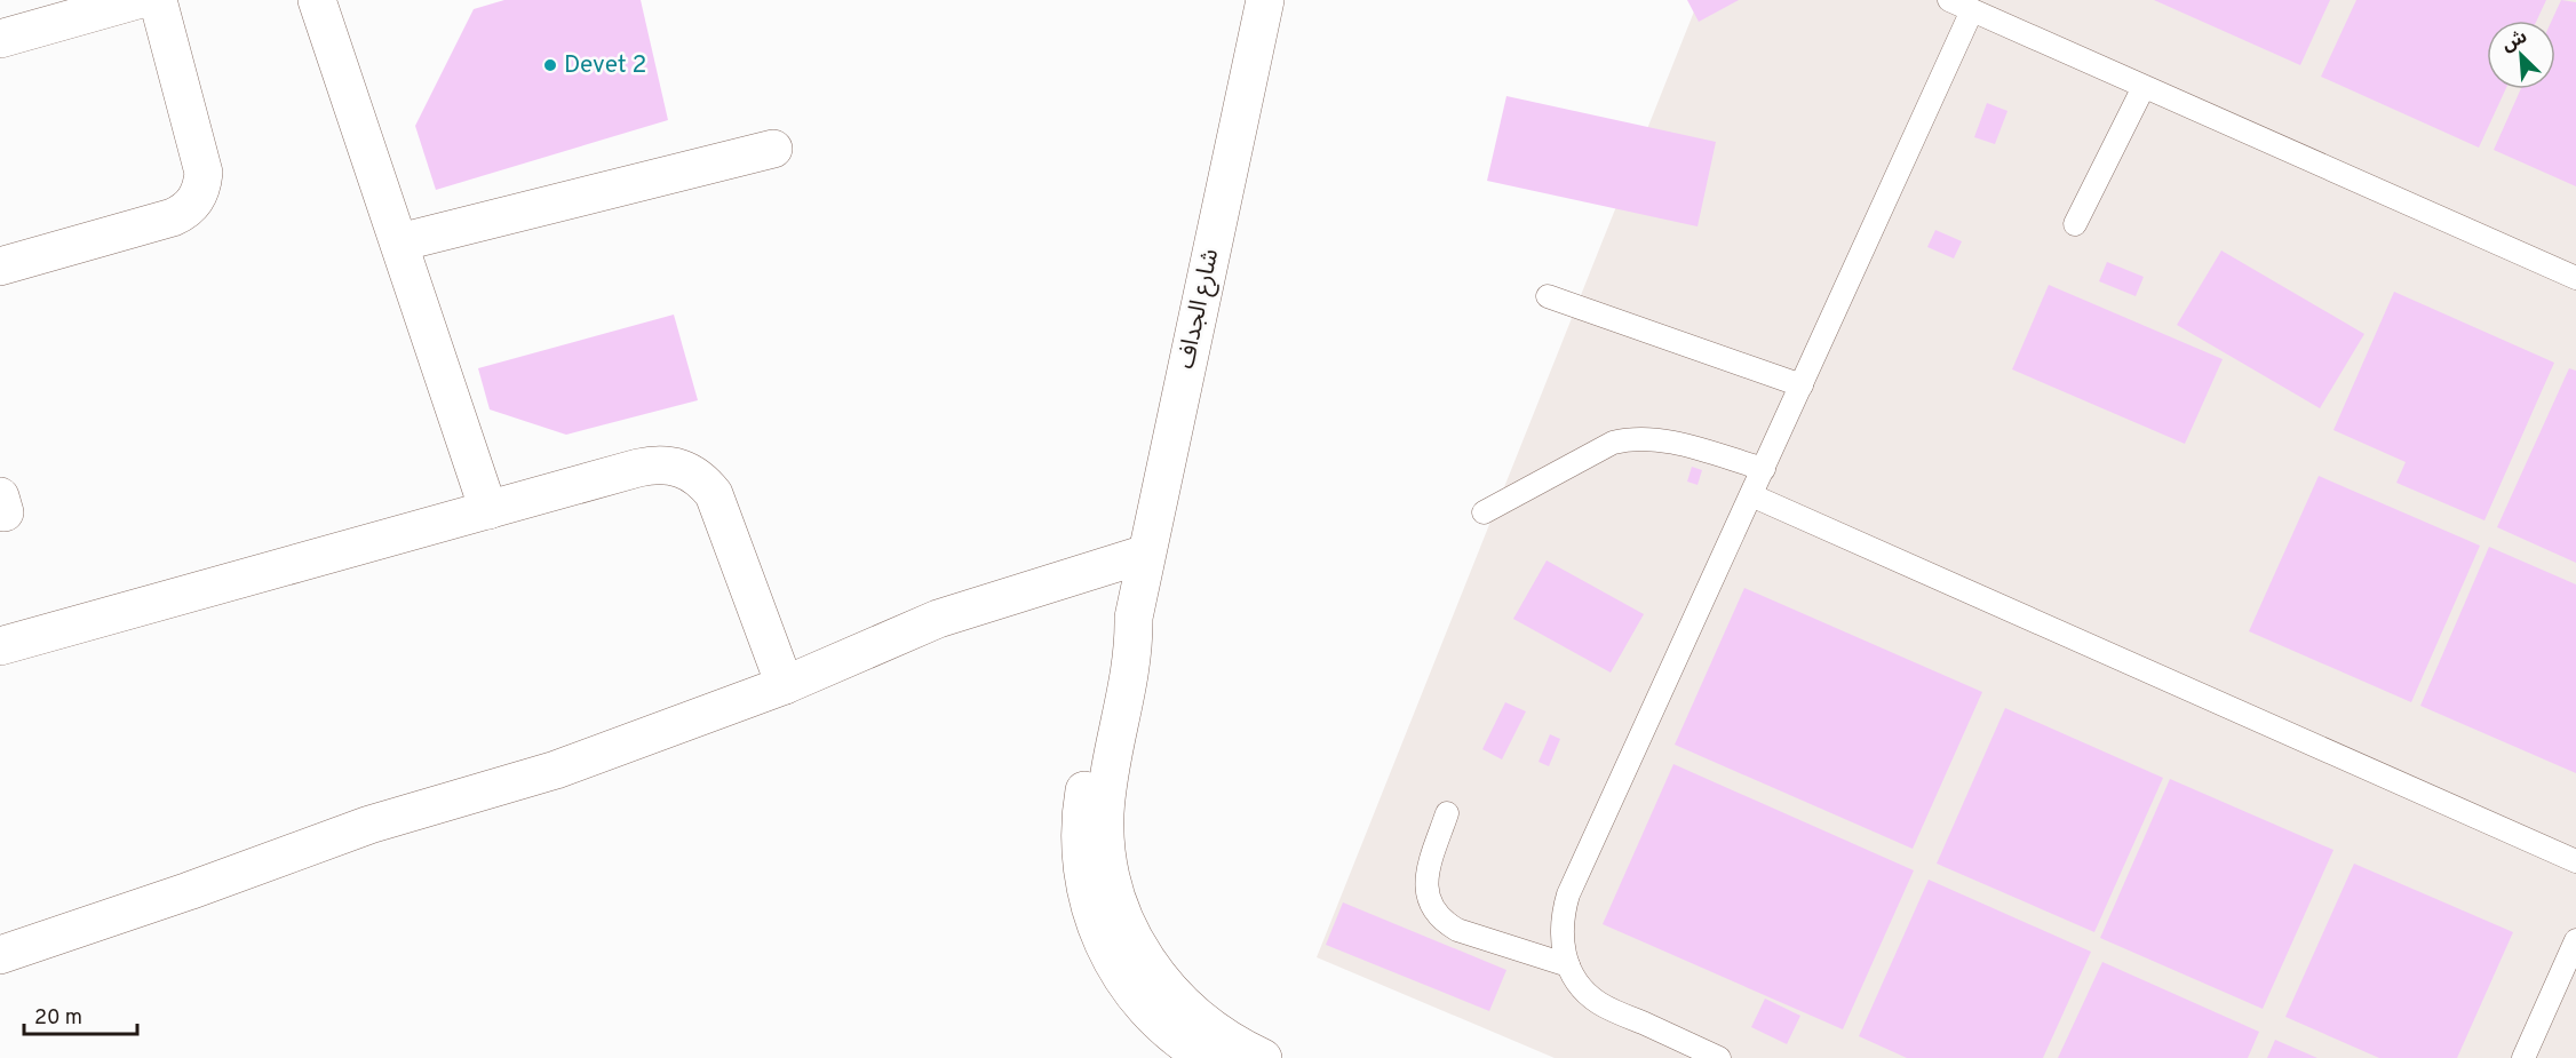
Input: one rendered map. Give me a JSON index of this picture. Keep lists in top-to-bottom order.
{
  "streets": {
    "street": ["شارع الجداف"]
  },
  "places": ["Devet 2"],
  "scale_bar": "20 m",
  "north": "top left"
}
